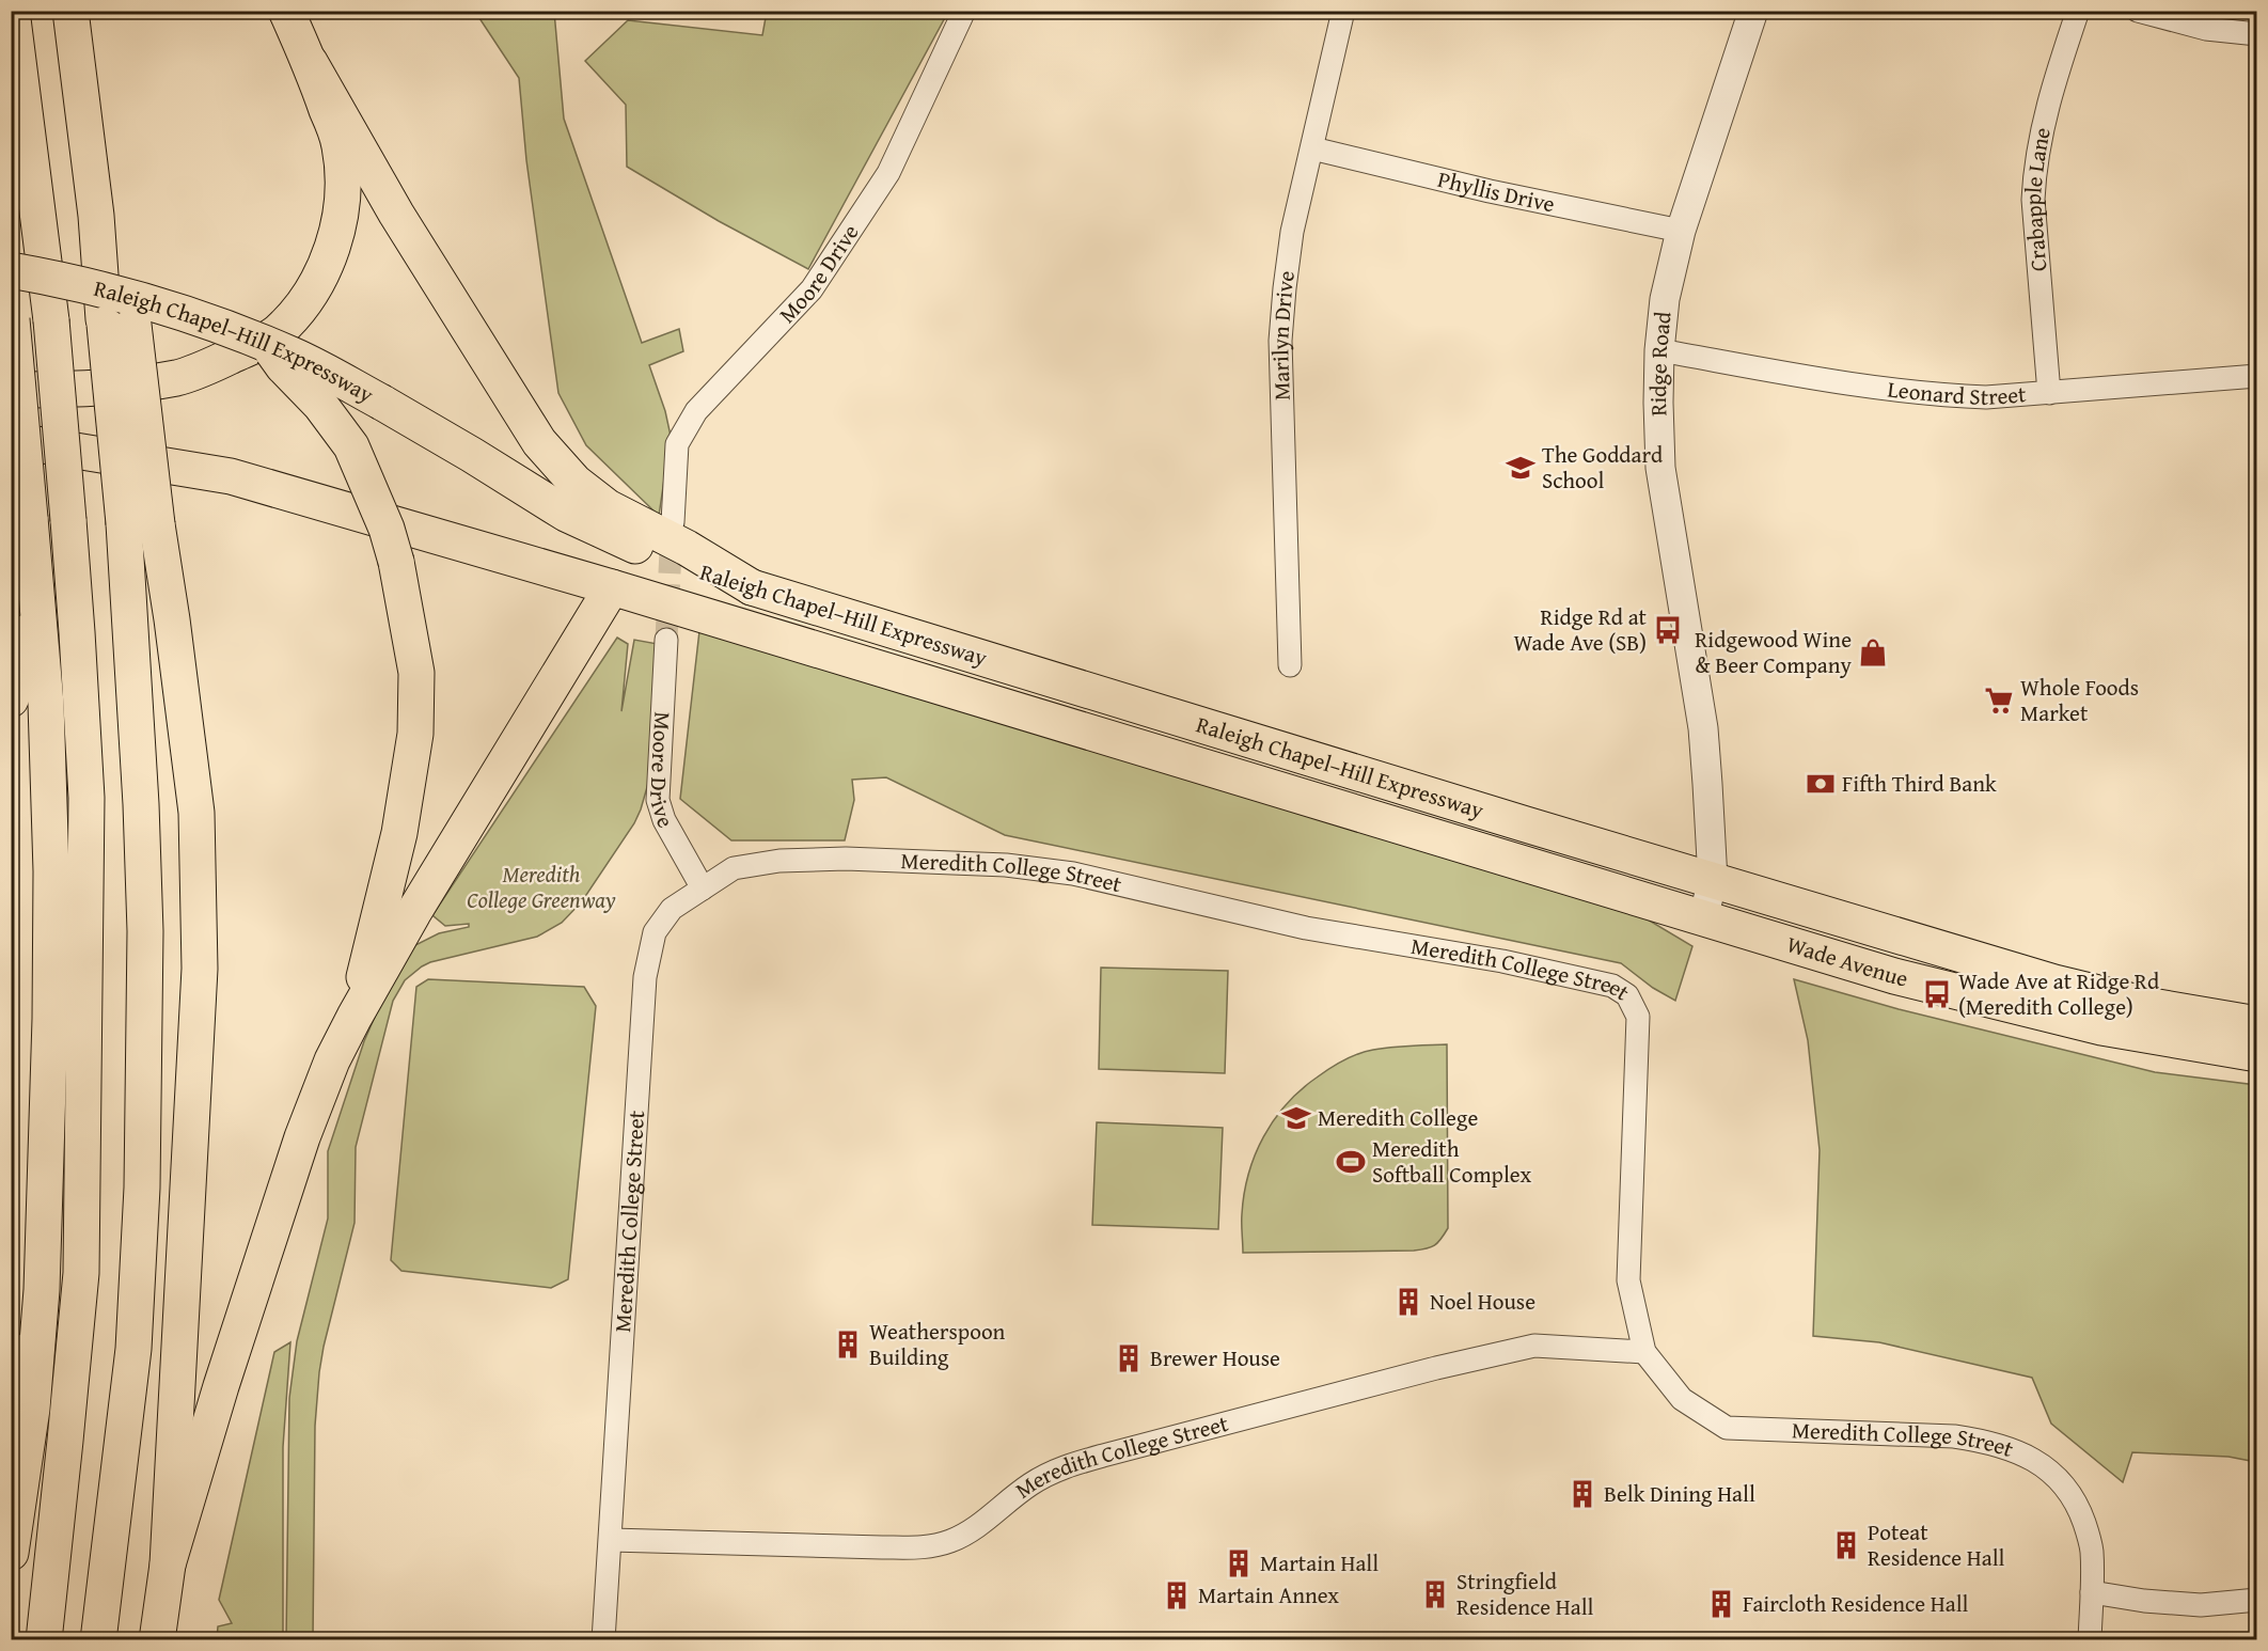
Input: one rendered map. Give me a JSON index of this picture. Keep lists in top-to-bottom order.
{
  "streets": {
    "main road": ["Raleigh Chapel–Hill Expressway", "Wade Avenue"],
    "street": [
      "Phyllis Drive",
      "Crabapple Lane",
      "Moore Drive",
      "Marilyn Drive",
      "Ridge Road",
      "Leonard Street",
      "Meredith College Street"
    ]
  },
  "crossings": [
    ["Phyllis Drive", "Marilyn Drive"],
    ["Phyllis Drive", "Ridge Road"],
    ["Crabapple Lane", "Leonard Street"],
    ["Moore Drive", "Meredith College Street"],
    ["Raleigh Chapel–Hill Expressway", "Ridge Road"],
    ["Raleigh Chapel–Hill Expressway", "Wade Avenue"],
    ["Ridge Road", "Leonard Street"],
    ["Ridge Road", "Wade Avenue"]
  ],
  "parks": ["Meredith College Greenway"],
  "places": {
    "school or university": ["The Goddard School", "Meredith College"],
    "bus stop": ["Ridge Rd at Wade Ave (SB)", "Wade Ave at Ridge Rd (Meredith College)"],
    "shop": ["Ridgewood Wine & Beer Company"],
    "supermarket": ["Whole Foods Market"],
    "bank": ["Fifth Third Bank"],
    "sports": ["Meredith Softball Complex"],
    "building": [
      "Noel House",
      "Weatherspoon Building",
      "Brewer House",
      "Belk Dining Hall",
      "Poteat Residence Hall",
      "Martain Hall",
      "Stringfield Residence Hall",
      "Martain Annex",
      "Faircloth Residence Hall"
    ]
  }
}
